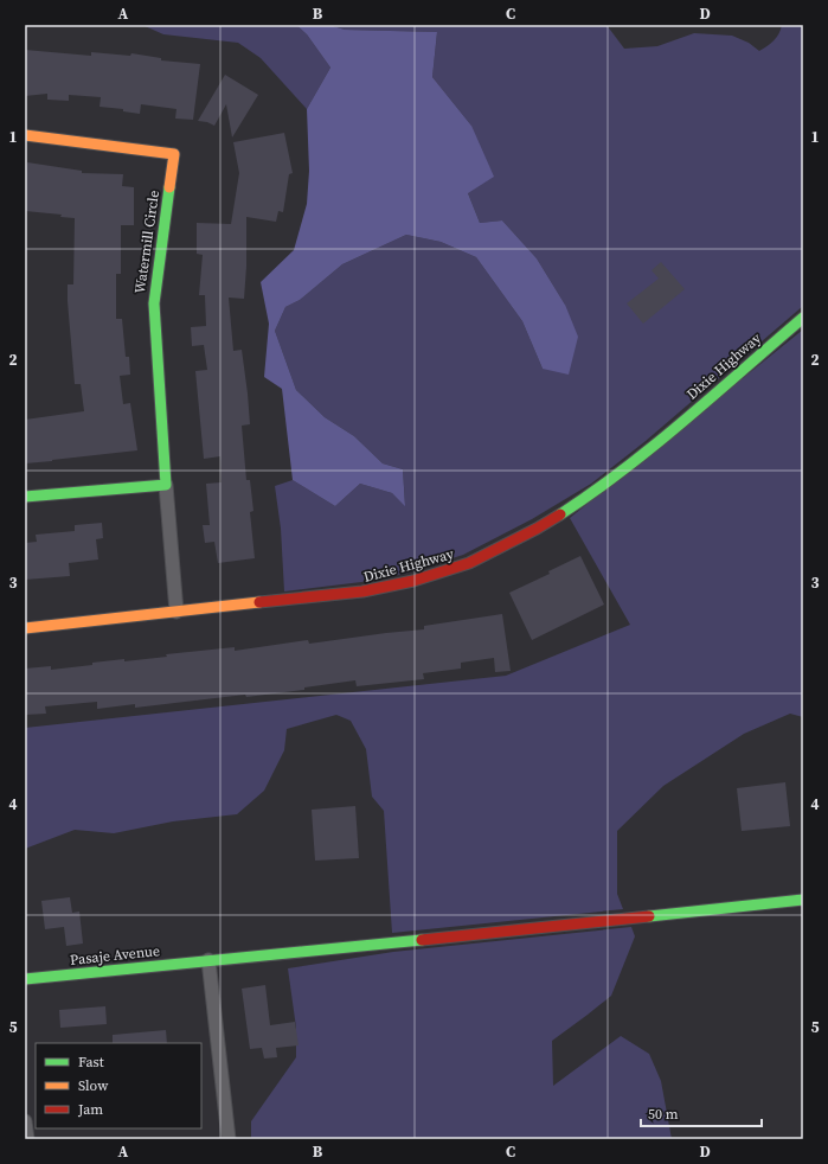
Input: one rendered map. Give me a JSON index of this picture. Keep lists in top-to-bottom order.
{
  "streets": {
    "street": ["Watermill Circle", "Dixie Highway", "Pasaje Avenue"]
  },
  "crossings": [
    ["Watermill Circle", "Dixie Highway"]
  ],
  "legend": ["Fast", "Slow", "Jam"],
  "scale_bar": "50 m",
  "grid": {
    "columns": [
      "A",
      "B",
      "C",
      "D"
    ],
    "rows": [
      "1",
      "2",
      "3",
      "4",
      "5"
    ]
  }
}
